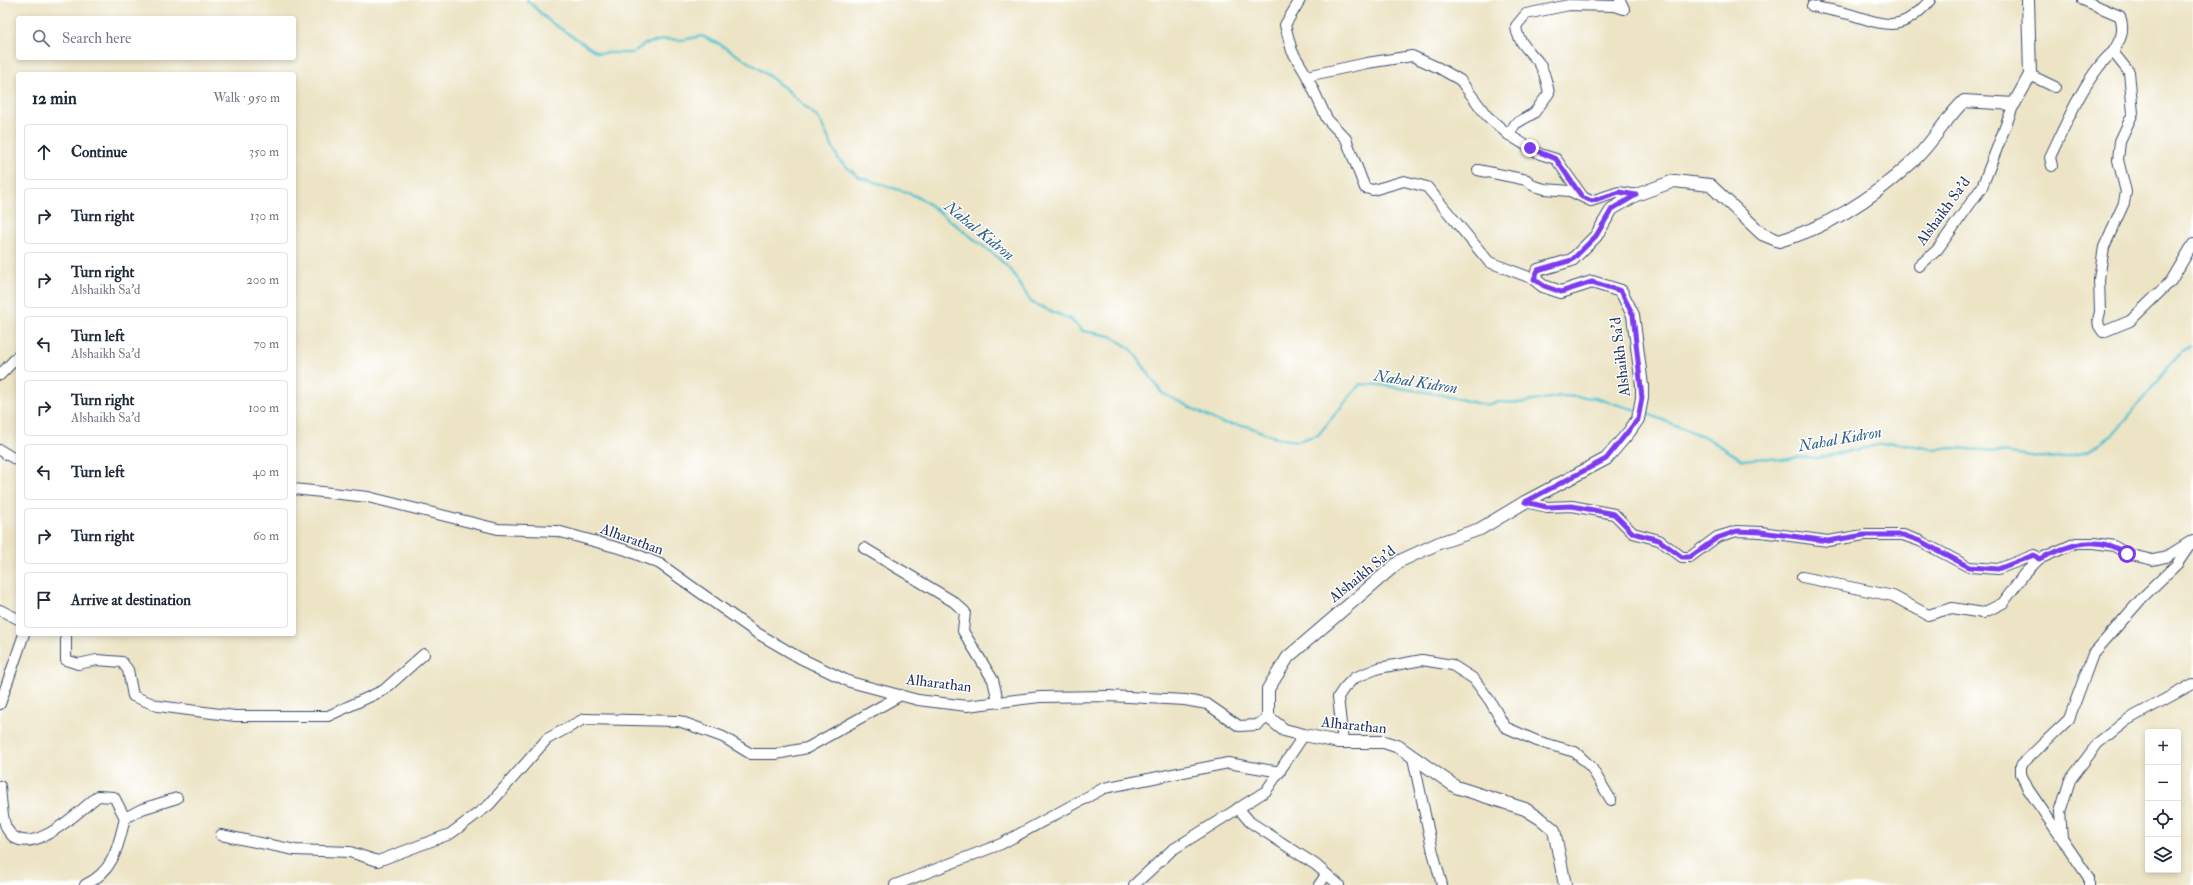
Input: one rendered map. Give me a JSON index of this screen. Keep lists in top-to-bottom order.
{
  "streets": {
    "street": ["Alshaikh Sa'd", "Alharathan"]
  },
  "crossings": [
    ["Alshaikh Sa'd", "Alharathan"]
  ],
  "water": ["Nahal Kidron"],
  "page": {
    "search": "Search here",
    "heading": ["12 min", "Walk · 950 m"],
    "list": [
      ["Continue", "350 m"],
      ["Turn right", "130 m"],
      ["Turn right", "Alshaikh Sa'd", "200 m"],
      ["Turn left", "Alshaikh Sa'd", "70 m"],
      ["Turn right", "Alshaikh Sa'd", "100 m"],
      ["Turn left", "40 m"],
      ["Turn right", "60 m"],
      "Arrive at destination"
    ],
    "map_buttons": ["+", "−"]
  }
}
